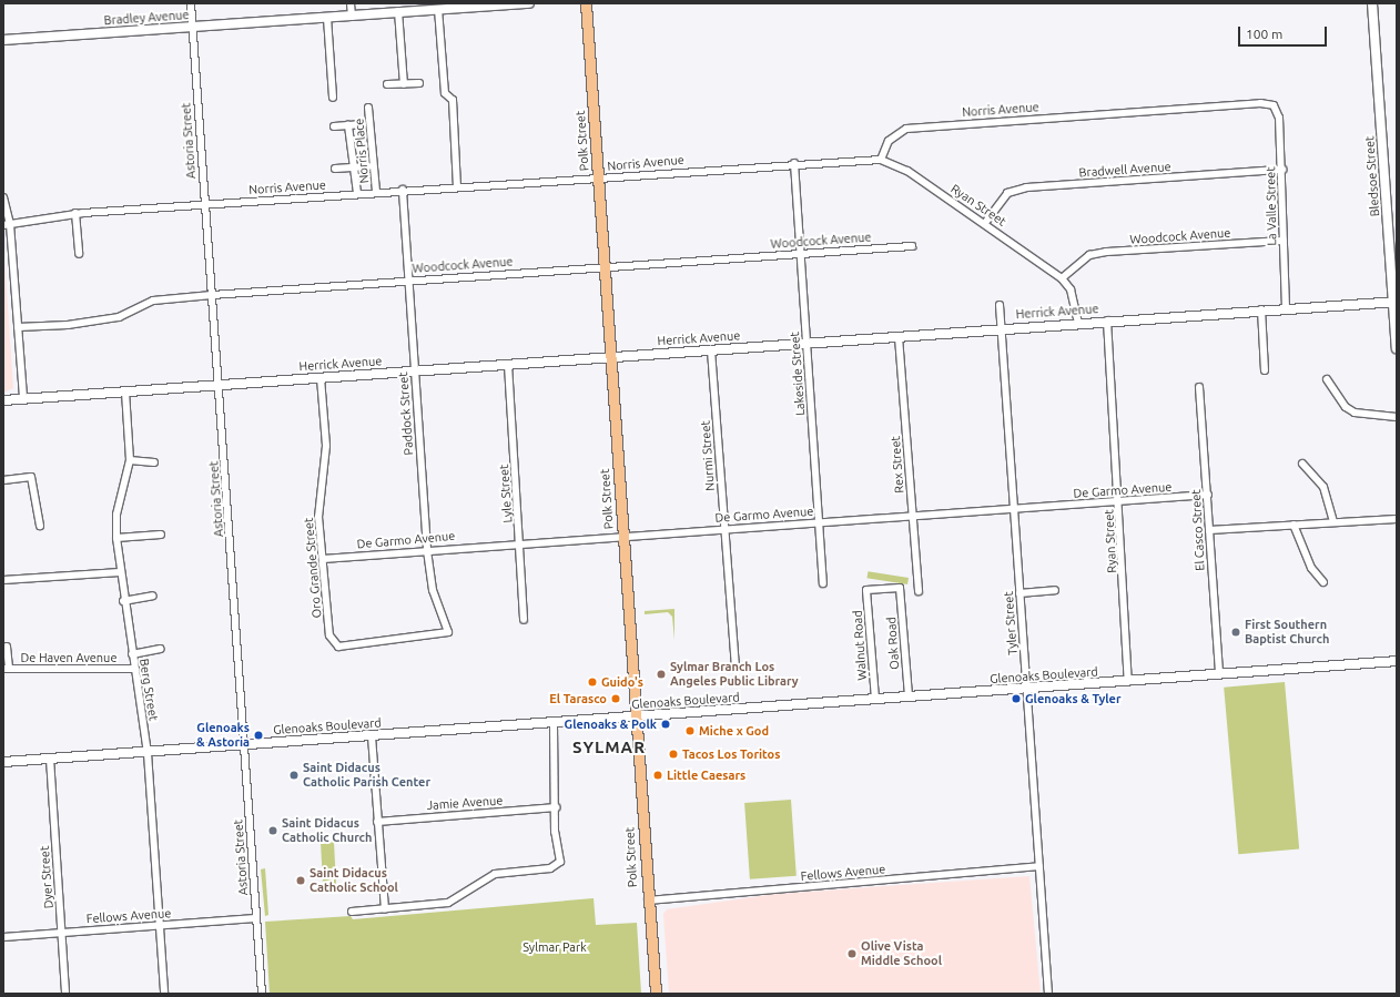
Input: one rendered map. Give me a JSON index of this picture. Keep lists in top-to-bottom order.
{
  "streets": {
    "main road": ["Polk Street"],
    "street": [
      "Bradley Avenue",
      "Norris Avenue",
      "Astoria Street",
      "Norris Place",
      "Bradwell Avenue",
      "Bledsoe Street",
      "Ryan Street",
      "La Valle Street",
      "Woodcock Avenue",
      "Herrick Avenue",
      "Lakeside Street",
      "Paddock Street",
      "Nurmi Street",
      "Rex Street",
      "De Garmo Avenue",
      "Lyle Street",
      "El Casco Street",
      "Oro Grande Street",
      "Tyler Street",
      "Oak Road",
      "Walnut Road",
      "De Haven Avenue",
      "Glenoaks Boulevard",
      "Berg Street",
      "Jamie Avenue",
      "Fellows Avenue",
      "Dyer Street"
    ]
  },
  "crossings": [
    ["Bradley Avenue", "Astoria Street"],
    ["Norris Avenue", "Astoria Street"],
    ["Norris Avenue", "Polk Street"],
    ["Norris Avenue", "Norris Place"],
    ["Norris Avenue", "Ryan Street"],
    ["Norris Avenue", "La Valle Street"],
    ["Norris Avenue", "Lakeside Street"],
    ["Norris Avenue", "Paddock Street"],
    ["Astoria Street", "Woodcock Avenue"],
    ["Astoria Street", "Herrick Avenue"],
    ["Astoria Street", "Glenoaks Boulevard"],
    ["Astoria Street", "Fellows Avenue"],
    ["Polk Street", "Woodcock Avenue"],
    ["Polk Street", "Herrick Avenue"],
    ["Polk Street", "De Garmo Avenue"],
    ["Polk Street", "Glenoaks Boulevard"],
    ["Polk Street", "Fellows Avenue"],
    ["Bradwell Avenue", "Ryan Street"],
    ["Bradwell Avenue", "La Valle Street"],
    ["Bledsoe Street", "Herrick Avenue"],
    ["Ryan Street", "Woodcock Avenue"],
    ["Ryan Street", "Herrick Avenue"],
    ["Ryan Street", "De Garmo Avenue"],
    ["Ryan Street", "Glenoaks Boulevard"],
    ["La Valle Street", "Woodcock Avenue"],
    ["La Valle Street", "Herrick Avenue"],
    ["Woodcock Avenue", "Lakeside Street"],
    ["Woodcock Avenue", "Paddock Street"],
    ["Herrick Avenue", "Lakeside Street"],
    ["Herrick Avenue", "Paddock Street"],
    ["Herrick Avenue", "Nurmi Street"],
    ["Herrick Avenue", "Rex Street"],
    ["Herrick Avenue", "Lyle Street"],
    ["Herrick Avenue", "Oro Grande Street"],
    ["Herrick Avenue", "Tyler Street"],
    ["Herrick Avenue", "Berg Street"],
    ["Lakeside Street", "De Garmo Avenue"],
    ["Paddock Street", "De Garmo Avenue"],
    ["Paddock Street", "Oro Grande Street"],
    ["Nurmi Street", "De Garmo Avenue"],
    ["Rex Street", "De Garmo Avenue"],
    ["De Garmo Avenue", "Lyle Street"],
    ["De Garmo Avenue", "El Casco Street"],
    ["De Garmo Avenue", "Oro Grande Street"],
    ["De Garmo Avenue", "Tyler Street"],
    ["El Casco Street", "Glenoaks Boulevard"],
    ["Tyler Street", "Glenoaks Boulevard"],
    ["Tyler Street", "Fellows Avenue"],
    ["Oak Road", "Walnut Road"],
    ["Oak Road", "Glenoaks Boulevard"],
    ["Walnut Road", "Glenoaks Boulevard"],
    ["De Haven Avenue", "Berg Street"],
    ["Glenoaks Boulevard", "Berg Street"],
    ["Glenoaks Boulevard", "Dyer Street"],
    ["Berg Street", "Fellows Avenue"],
    ["Fellows Avenue", "Dyer Street"]
  ],
  "districts": ["SYLMAR"],
  "parks": ["Sylmar Park"],
  "places": [
    "First Southern Baptist Church",
    "Sylmar Branch Los Angeles Public Library",
    "Guido's",
    "El Tarasco",
    "Glenoaks & Tyler",
    "Glenoaks & Polk",
    "Miche x God",
    "Glenoaks & Astoria",
    "Tacos Los Toritos",
    "Saint Didacus Catholic Parish Center",
    "Little Caesars",
    "Saint Didacus Catholic Church",
    "Saint Didacus Catholic School",
    "Olive Vista Middle School"
  ],
  "scale_bar": "100 m"
}
